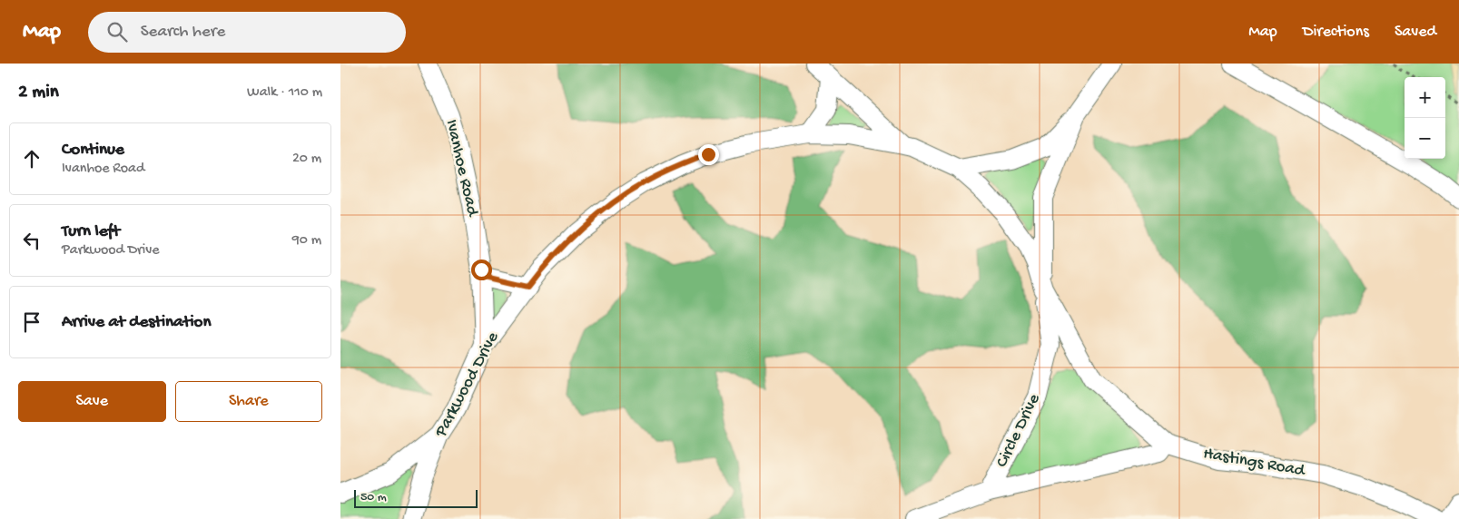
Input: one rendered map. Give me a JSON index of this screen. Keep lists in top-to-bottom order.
{
  "streets": {
    "street": [
      "Ivanhoe Road",
      "Parkwood Drive",
      "Circle Drive",
      "Hastings Road"
    ]
  },
  "crossings": [
    ["Ivanhoe Road", "Parkwood Drive"],
    ["Parkwood Drive", "Circle Drive"],
    ["Circle Drive", "Hastings Road"]
  ],
  "scale_bar": "50 m",
  "page": {
    "header": "Map",
    "search": "Search here",
    "nav": ["Map", "Directions", "Saved"],
    "heading": ["2 min", "Walk · 110 m"],
    "map_buttons": ["+", "−"],
    "list": [
      ["Continue", "Ivanhoe Road", "20 m"],
      ["Turn left", "Parkwood Drive", "90 m"],
      "Arrive at destination"
    ],
    "buttons": ["Save", "Share"],
    "scale": "50 m"
  }
}
